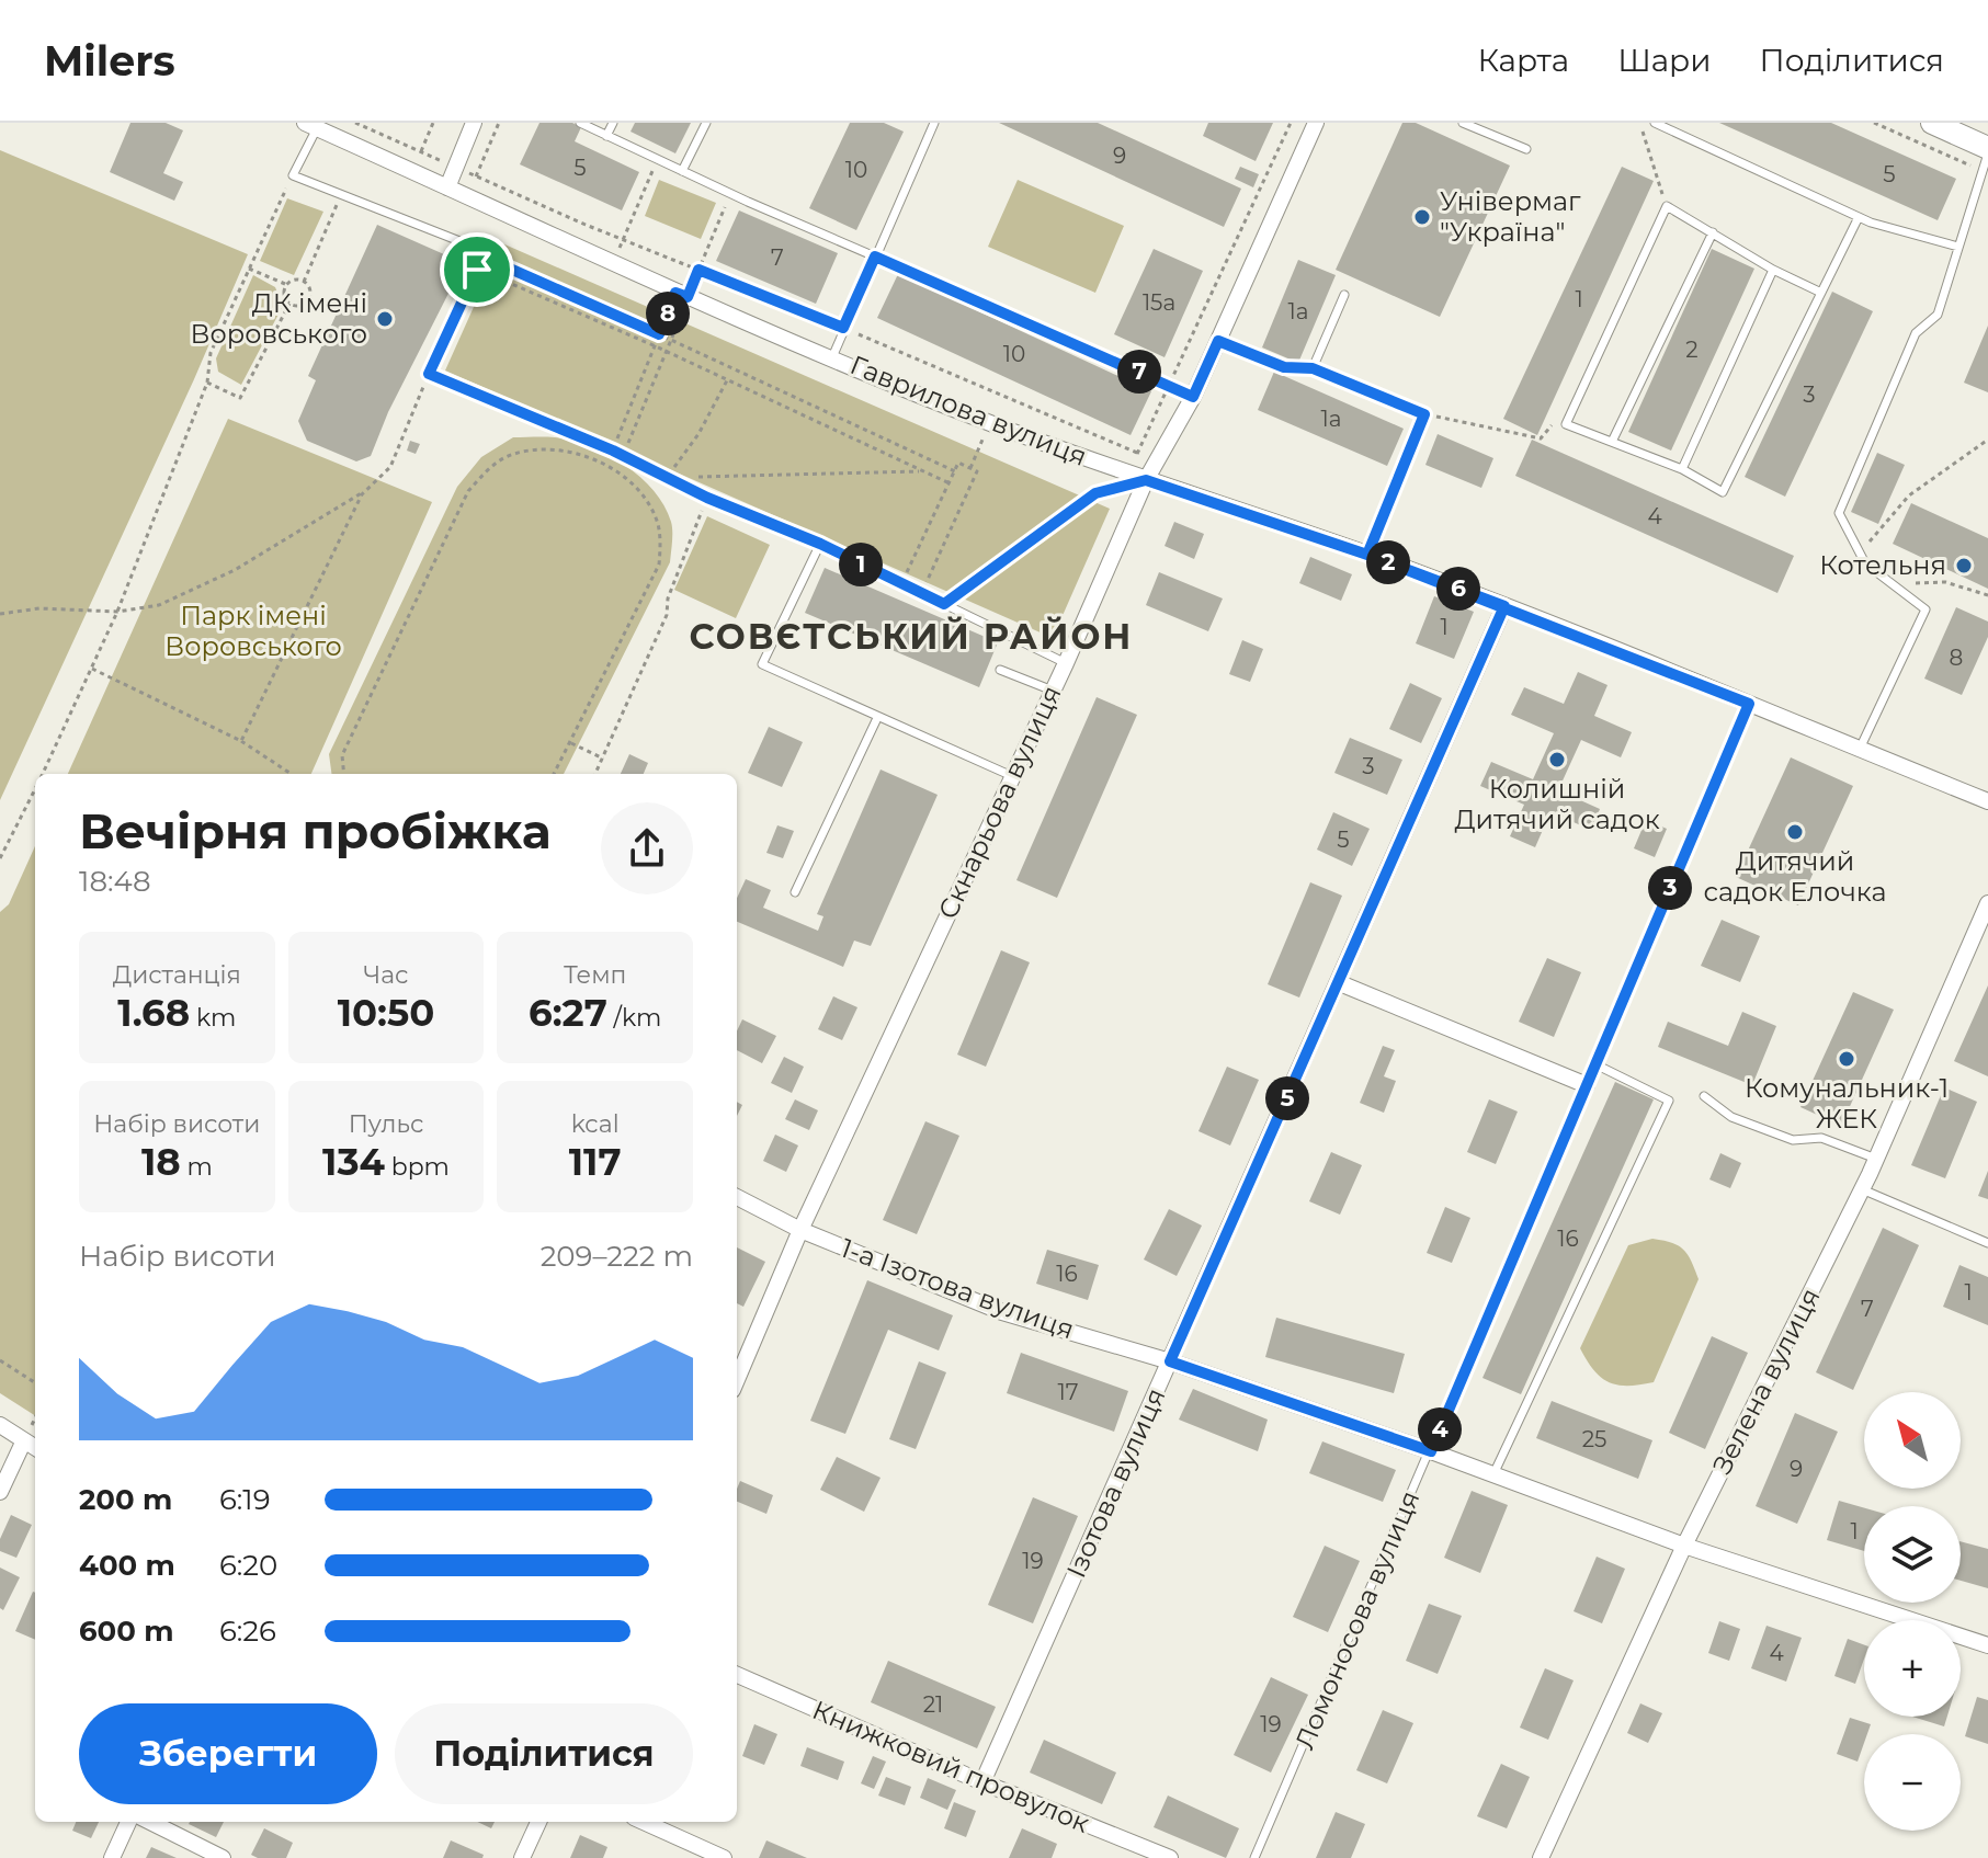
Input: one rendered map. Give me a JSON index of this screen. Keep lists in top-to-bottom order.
{
  "streets": {
    "street": [
      "Гаврилова вулиця",
      "Скнарьова вулиця",
      "1-а Ізотова вулиця",
      "Зелена вулиця",
      "Ізотова вулиця",
      "Книжковий провулок"
    ],
    "lane": ["Ломоносова вулиця"]
  },
  "crossings": [
    ["Гаврилова вулиця", "Скнарьова вулиця"],
    ["Гаврилова вулиця", "Ізотова вулиця"],
    ["Гаврилова вулиця", "Ломоносова вулиця"],
    ["Скнарьова вулиця", "1-а Ізотова вулиця"],
    ["1-а Ізотова вулиця", "Зелена вулиця"],
    ["1-а Ізотова вулиця", "Ізотова вулиця"],
    ["1-а Ізотова вулиця", "Ломоносова вулиця"],
    ["Ізотова вулиця", "Книжковий провулок"]
  ],
  "districts": ["СОВЄТСЬКИЙ РАЙОН"],
  "parks": ["Парк імені Воровського"],
  "places": [
    "Універмаг \"Україна\"",
    "ДК імені Воровського",
    "Котельня",
    "Колишній Дитячий садок",
    "Дитячий садок Елочка",
    "Комунальник-1 ЖЕК"
  ],
  "house_numbers": [
    "9",
    "5",
    "10",
    "5",
    "7",
    "1",
    "15а",
    "1а",
    "2",
    "10",
    "3",
    "1а",
    "4",
    "1",
    "8",
    "3",
    "5",
    "16",
    "16",
    "1",
    "7",
    "17",
    "25",
    "9",
    "1",
    "19",
    "4",
    "21",
    "19"
  ],
  "north": "top left",
  "page": {
    "header": "Milers",
    "nav": ["Карта", "Шари", "Поділитися"],
    "pins": [
      "8",
      "7",
      "2",
      "1",
      "6",
      "3",
      "5",
      "4"
    ],
    "heading": ["Вечірня пробіжка", "18:48"],
    "stats": [
      ["Дистанція", "1.68 km"],
      ["Час", "10:50"],
      ["Темп", "6:27 /km"],
      ["Набір висоти", "18 m"],
      ["Пульс", "134 bpm"],
      ["kcal", "117"]
    ],
    "chart": ["Набір висоти", "209–222 m"],
    "map_buttons": ["+", "−"],
    "list": [
      {
        "name": "200 m",
        "note": "6:19"
      },
      {
        "name": "400 m",
        "note": "6:20"
      },
      {
        "name": "600 m",
        "note": "6:26"
      }
    ],
    "buttons": ["Зберегти", "Поділитися"]
  }
}
